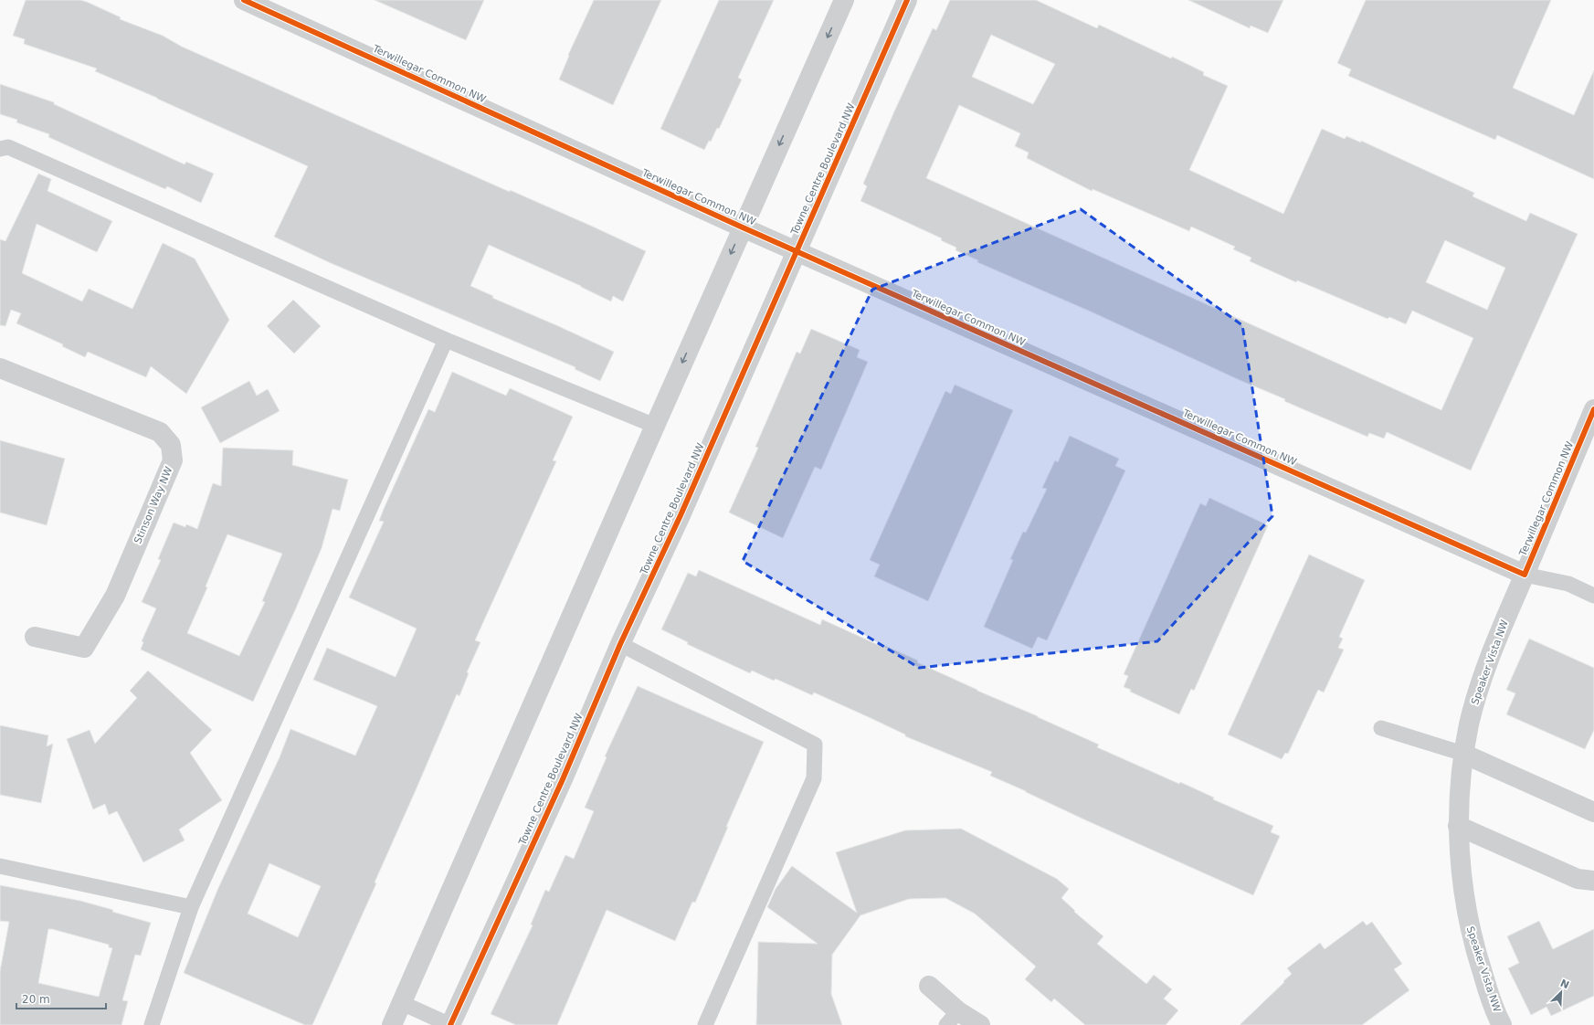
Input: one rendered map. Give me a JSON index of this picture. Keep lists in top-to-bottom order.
{
  "streets": {
    "street": [
      "Terwillegar Common NW",
      "Towne Centre Boulevard NW",
      "Stinson Way NW",
      "Speaker Vista NW"
    ]
  },
  "crossings": [
    ["Terwillegar Common NW", "Towne Centre Boulevard NW"],
    ["Terwillegar Common NW", "Speaker Vista NW"]
  ],
  "scale_bar": "20 m",
  "north": "top right"
}
